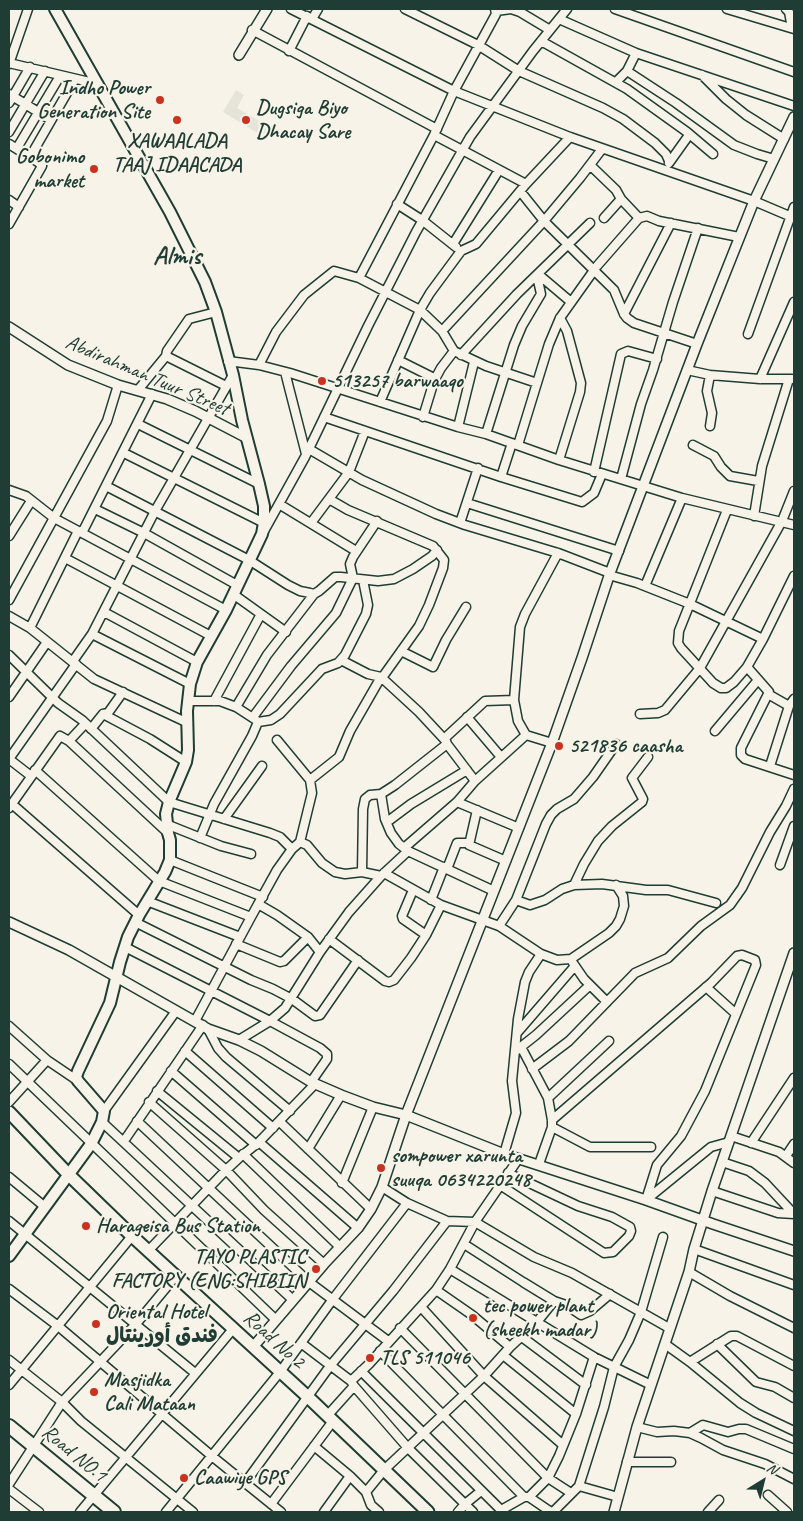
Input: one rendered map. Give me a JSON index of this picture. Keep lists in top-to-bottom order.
{
  "streets": {
    "highway": ["Road NO.1"],
    "main road": ["Road No 2"],
    "street": ["Abdirahman Tuur Street"]
  },
  "districts": ["Almis"],
  "places": [
    "Indho Power Generation Site",
    "XAWAALADA TAAJ IDAACADA",
    "Dugsiga Biyo Dhacay Sare",
    "Gobonimo market",
    "513257 barwaaqo",
    "521836 caasha",
    "sompower xarunta suuqa 0634220248",
    "Harageisa Bus Station",
    "TAYO PLASTIC FACTORY (ENG:SHIBIIN",
    "tec power plant (sheekh madar)",
    "Oriental Hotel فندق أورينتال",
    "TLS 511046",
    "Masjidka Cali Mataan",
    "Caawiye GPS"
  ],
  "north": "top right"
}
